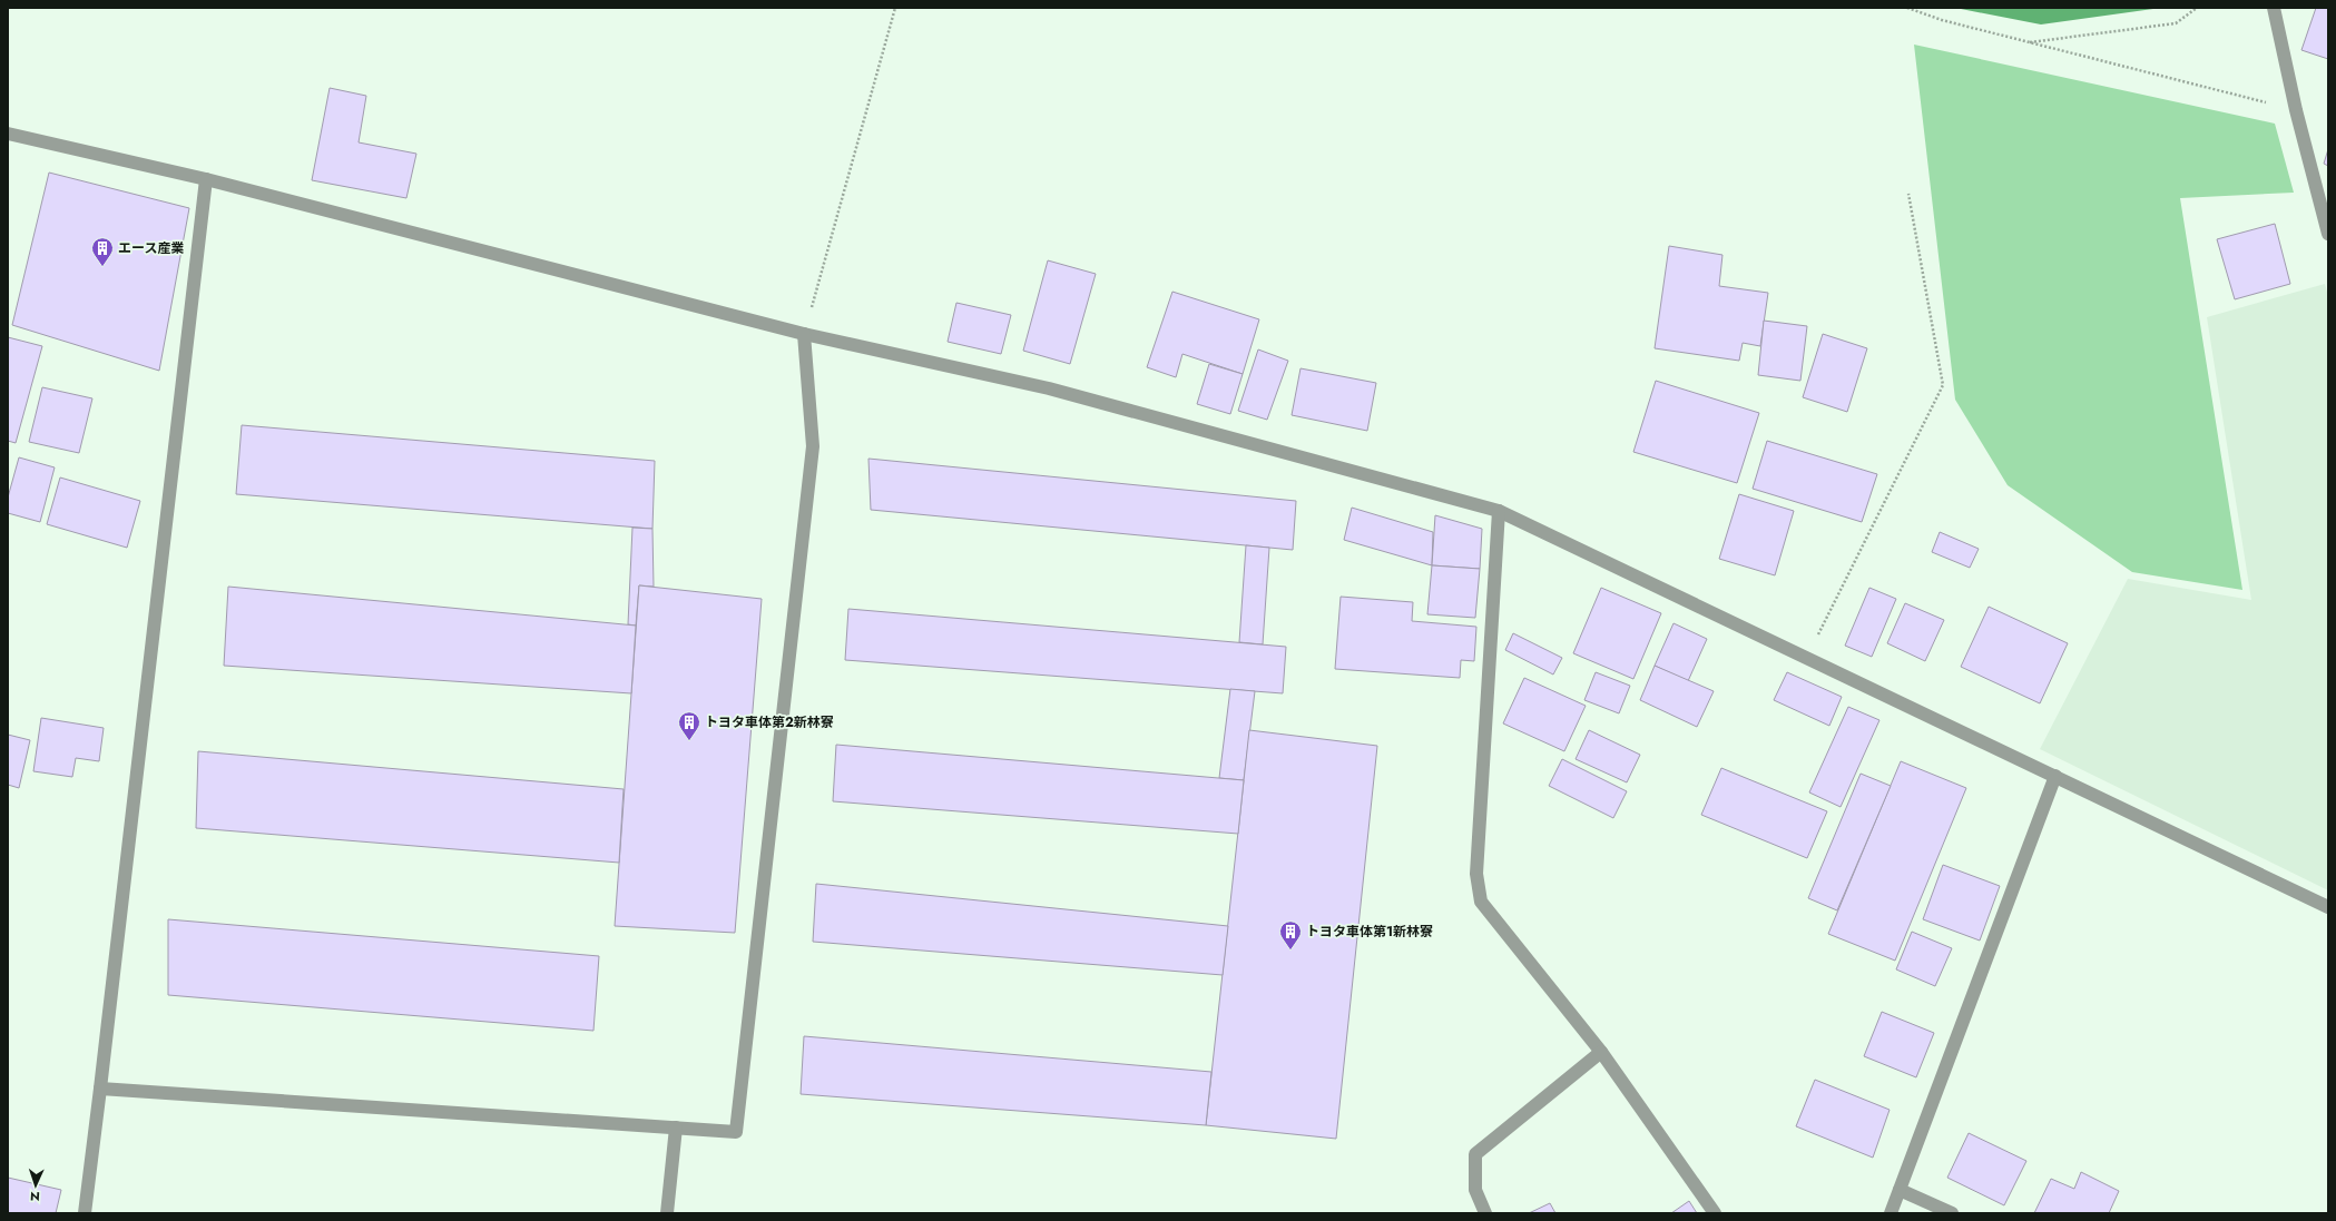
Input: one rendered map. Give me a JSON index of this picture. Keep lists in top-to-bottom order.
{
  "places": {
    "building": ["エース産業", "トヨタ車体第2新林寮", "トヨタ車体第1新林寮"]
  },
  "north": "bottom"
}
